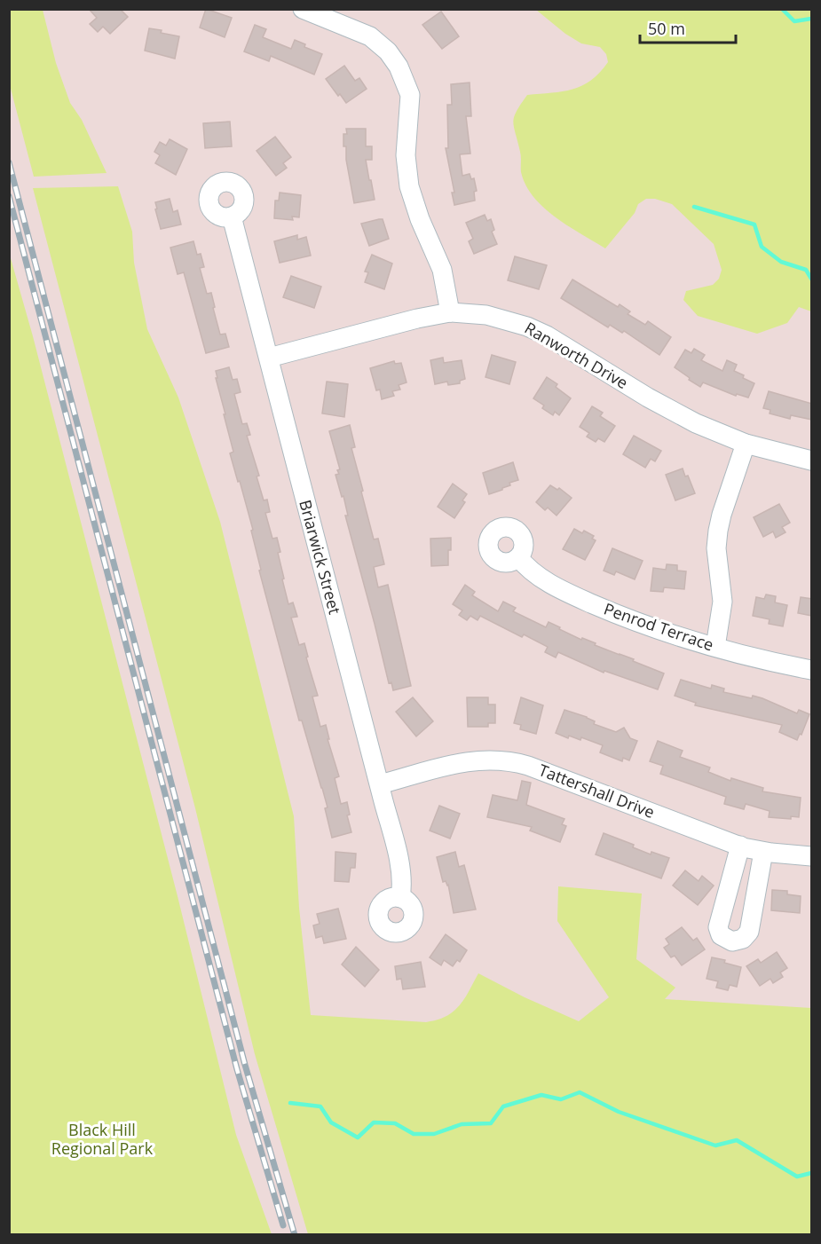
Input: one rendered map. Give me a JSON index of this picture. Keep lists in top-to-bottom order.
{
  "streets": {
    "street": [
      "Ranworth Drive",
      "Briarwick Street",
      "Penrod Terrace",
      "Tattershall Drive"
    ]
  },
  "crossings": [
    ["Ranworth Drive", "Briarwick Street"],
    ["Briarwick Street", "Tattershall Drive"]
  ],
  "parks": ["Black Hill Regional Park"],
  "scale_bar": "50 m"
}
